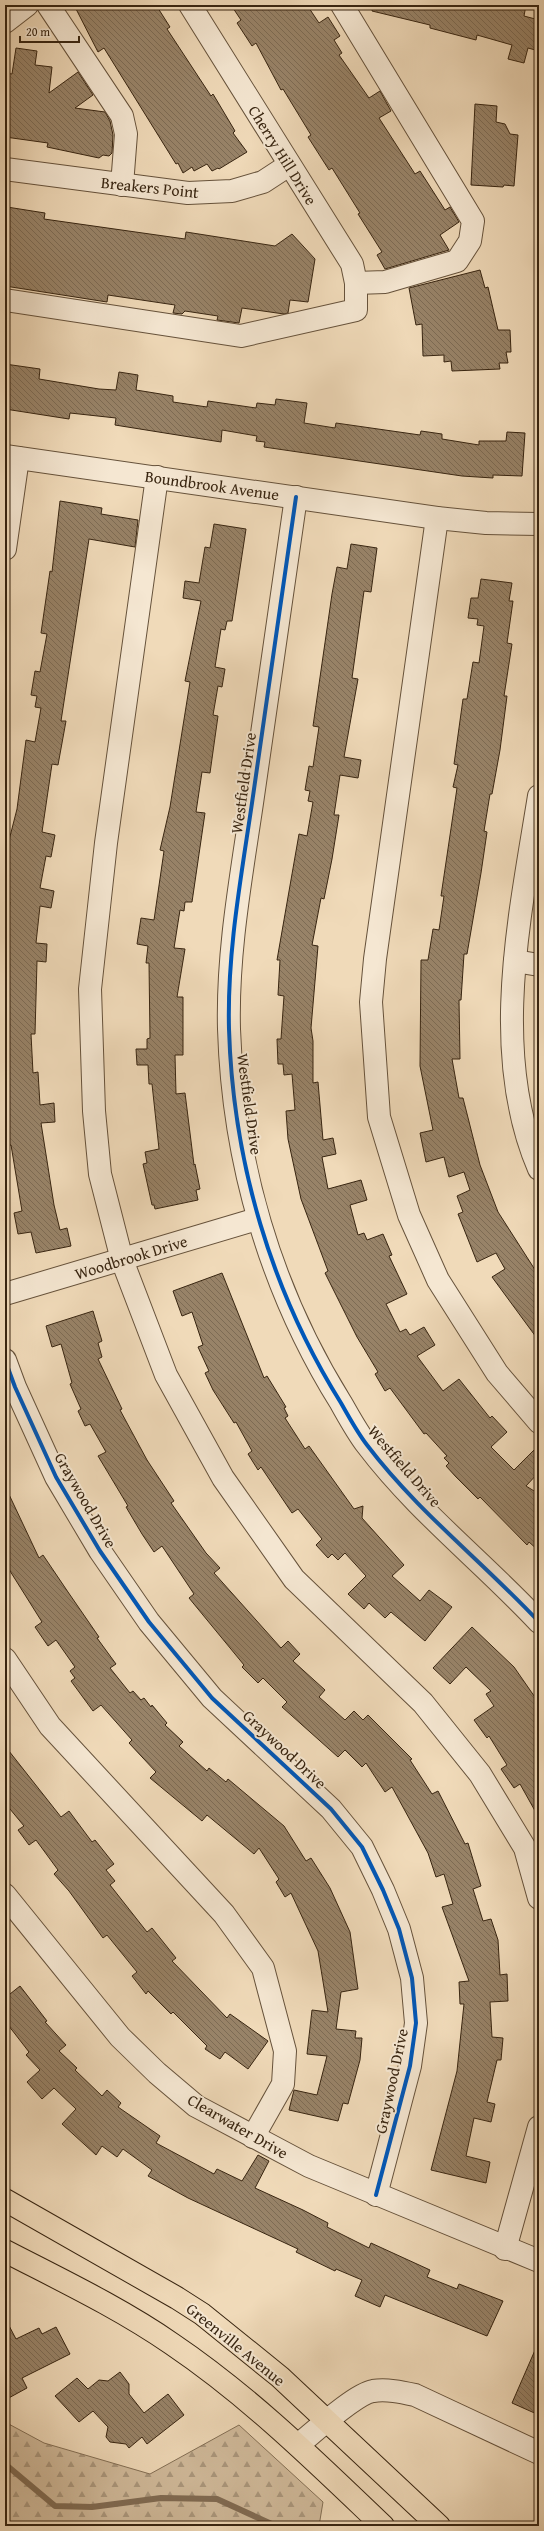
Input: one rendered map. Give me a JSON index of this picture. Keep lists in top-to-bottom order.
{
  "streets": {
    "main road": ["Greenville Avenue"],
    "street": [
      "Cherry Hill Drive",
      "Breakers Point",
      "Boundbrook Avenue",
      "Westfield Drive",
      "Woodbrook Drive",
      "Graywood Drive",
      "Clearwater Drive"
    ]
  },
  "crossings": [
    ["Cherry Hill Drive", "Breakers Point"],
    ["Boundbrook Avenue", "Westfield Drive"],
    ["Westfield Drive", "Woodbrook Drive"],
    ["Graywood Drive", "Clearwater Drive"]
  ],
  "scale_bar": "20 m"
}
